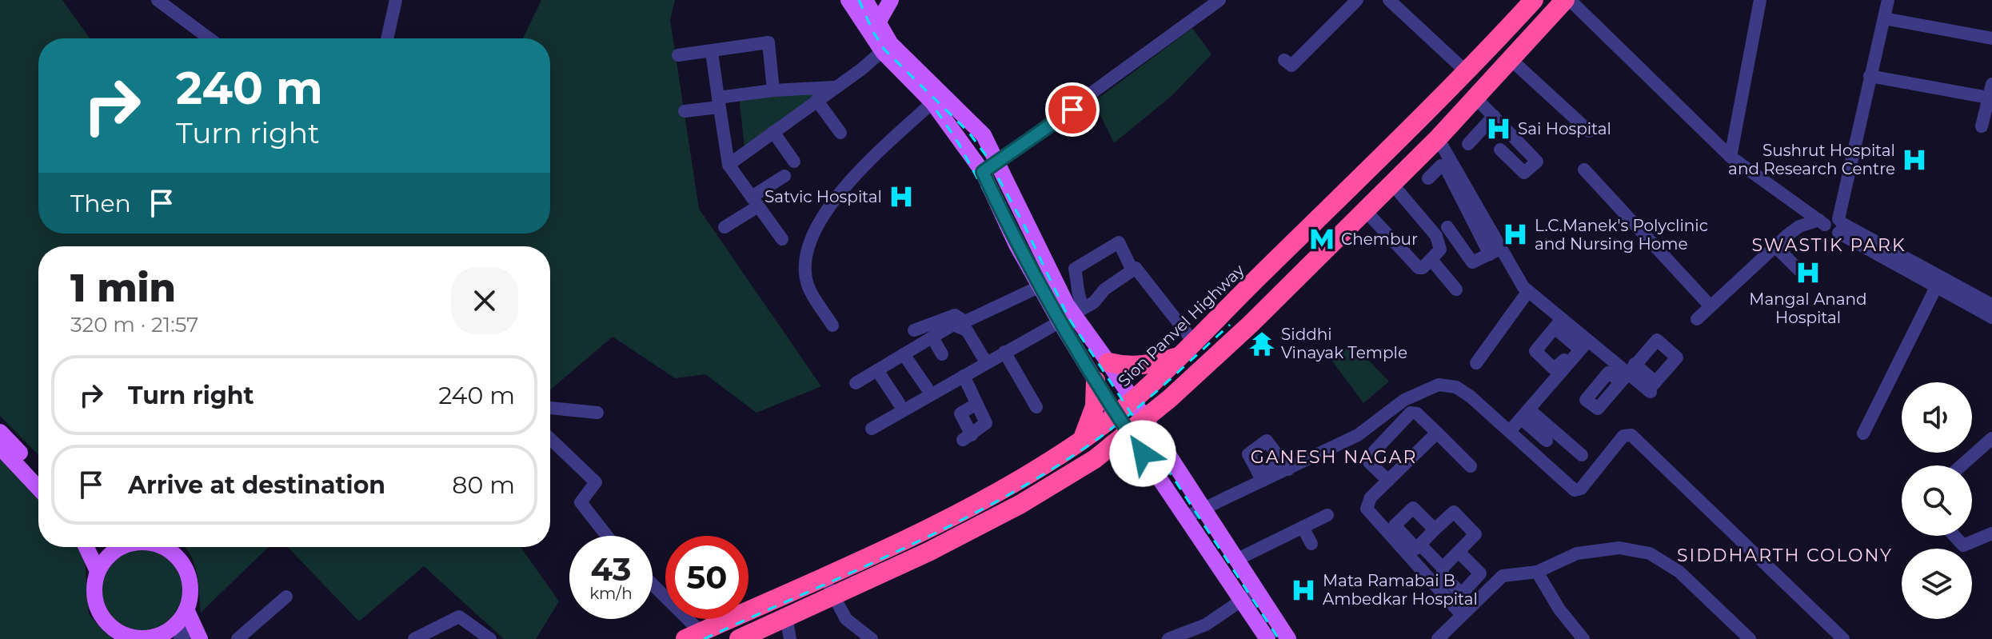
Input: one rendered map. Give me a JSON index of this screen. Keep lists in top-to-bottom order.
{
  "streets": {
    "highway": ["Sion Panvel Highway"]
  },
  "districts": ["SWASTIK PARK", "GANESH NAGAR", "SIDDHARTH COLONY"],
  "places": {
    "hospital": [
      "Sai Hospital",
      "Sushrut Hospital and Research Centre",
      "Satvic Hospital",
      "L.C.Manek's Polyclinic and Nursing Home",
      "Mangal Anand Hospital",
      "Mata Ramabai B Ambedkar Hospital"
    ],
    "metro station": ["Chembur"],
    "temple": ["Siddhi Vinayak Temple"]
  },
  "page": {
    "turn": ["240 m", "Turn right"],
    "then": "Then",
    "heading": ["1 min", "320 m · 21:57"],
    "list": [
      {
        "name": "Turn right",
        "value": "240 m"
      },
      {
        "name": "Arrive at destination",
        "value": "80 m"
      }
    ],
    "speed": "43 km/h",
    "limit": "50"
  }
}
